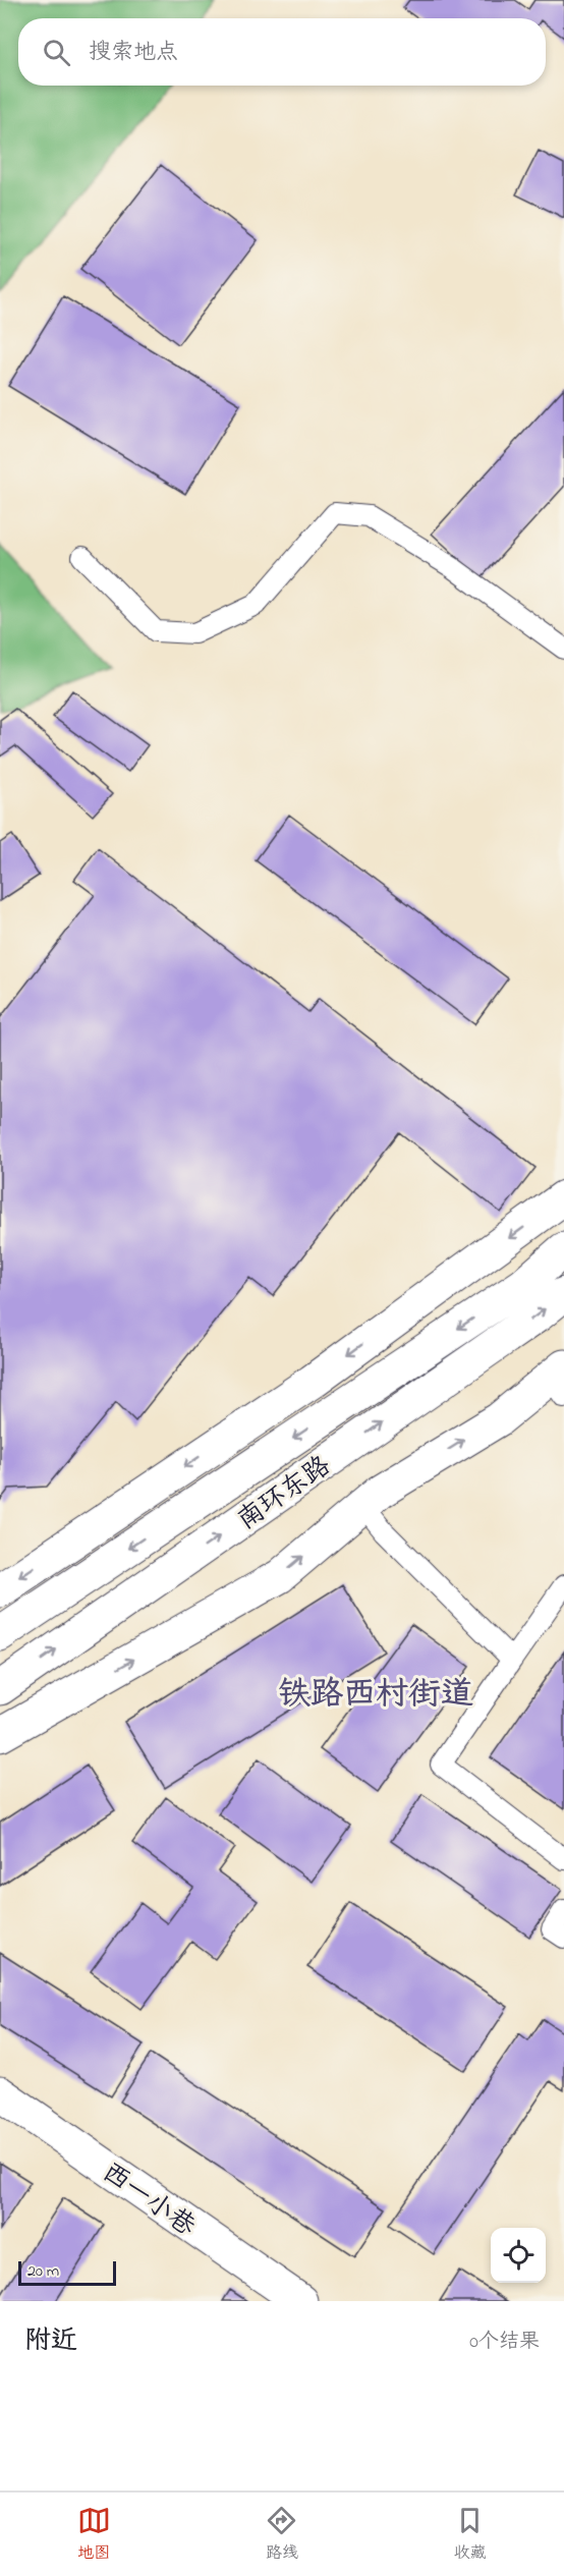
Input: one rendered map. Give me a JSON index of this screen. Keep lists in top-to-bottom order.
{
  "streets": {
    "main road": ["南环东路", "西一小巷"]
  },
  "districts": ["铁路西村街道"],
  "scale_bar": "20 m",
  "page": {
    "search": "搜索地点",
    "scale": "20 m",
    "heading": ["附近", "0个结果"],
    "nav": ["地图", "路线", "收藏"]
  }
}
